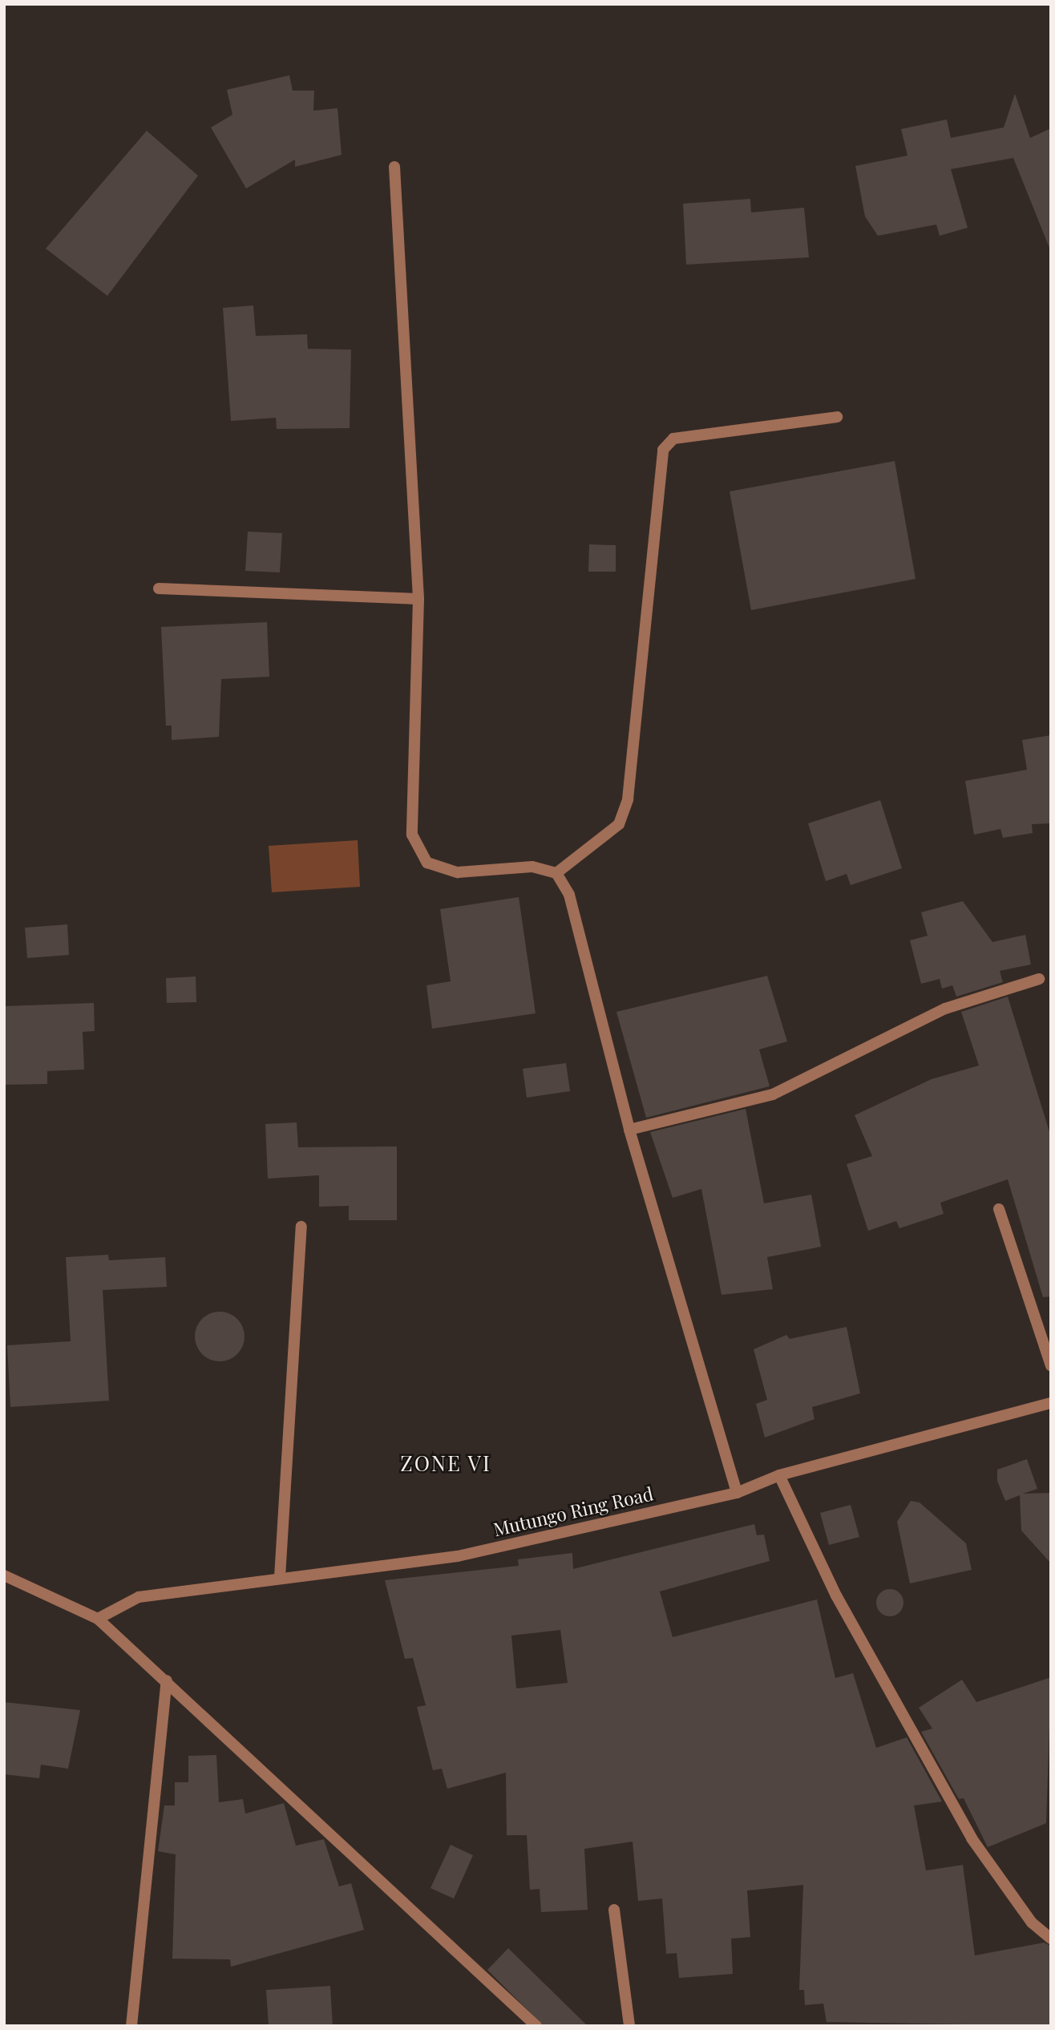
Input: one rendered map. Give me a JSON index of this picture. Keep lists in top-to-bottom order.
{
  "streets": {
    "street": ["Mutungo Ring Road"]
  },
  "districts": ["ZONE VI"]
}
